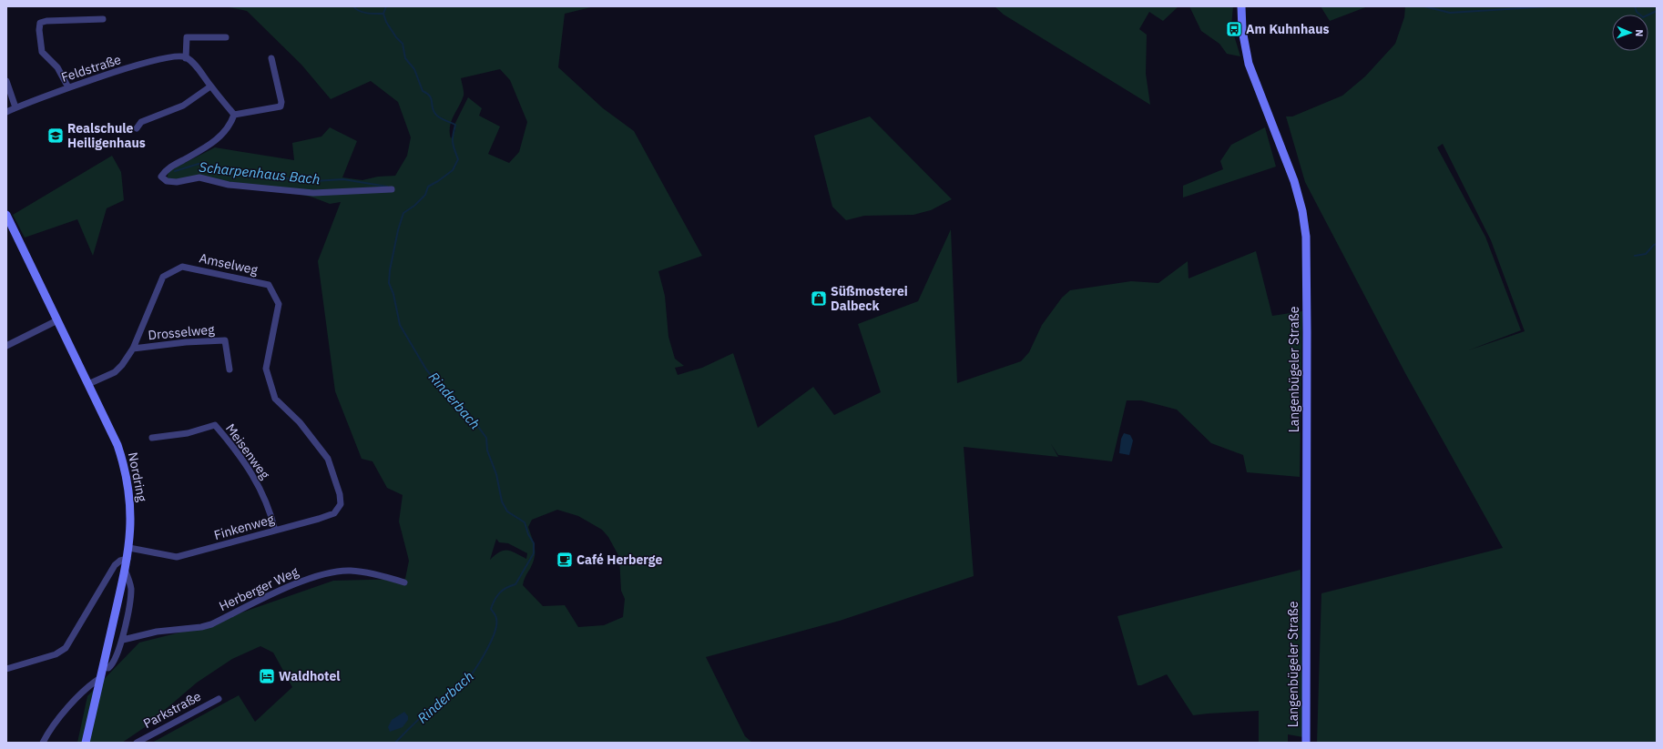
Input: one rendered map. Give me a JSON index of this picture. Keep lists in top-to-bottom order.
{
  "streets": {
    "main road": ["Langenbügeler Straße", "Nordring"],
    "street": [
      "Feldstraße",
      "Amselweg",
      "Drosselweg",
      "Meisenweg",
      "Finkenweg",
      "Herberger Weg",
      "Parkstraße"
    ]
  },
  "crossings": [
    ["Amselweg", "Drosselweg"],
    ["Amselweg", "Nordring"],
    ["Amselweg", "Finkenweg"],
    ["Meisenweg", "Finkenweg"],
    ["Nordring", "Finkenweg"]
  ],
  "water": ["Scharpenhaus Bach", "Rinderbach"],
  "places": {
    "bus stop": ["Am Kuhnhaus"],
    "school or university": ["Realschule Heiligenhaus"],
    "shop": ["Süßmosterei Dalbeck"],
    "cafe": ["Café Herberge"],
    "hotel": ["Waldhotel"]
  },
  "north": "right"
}
